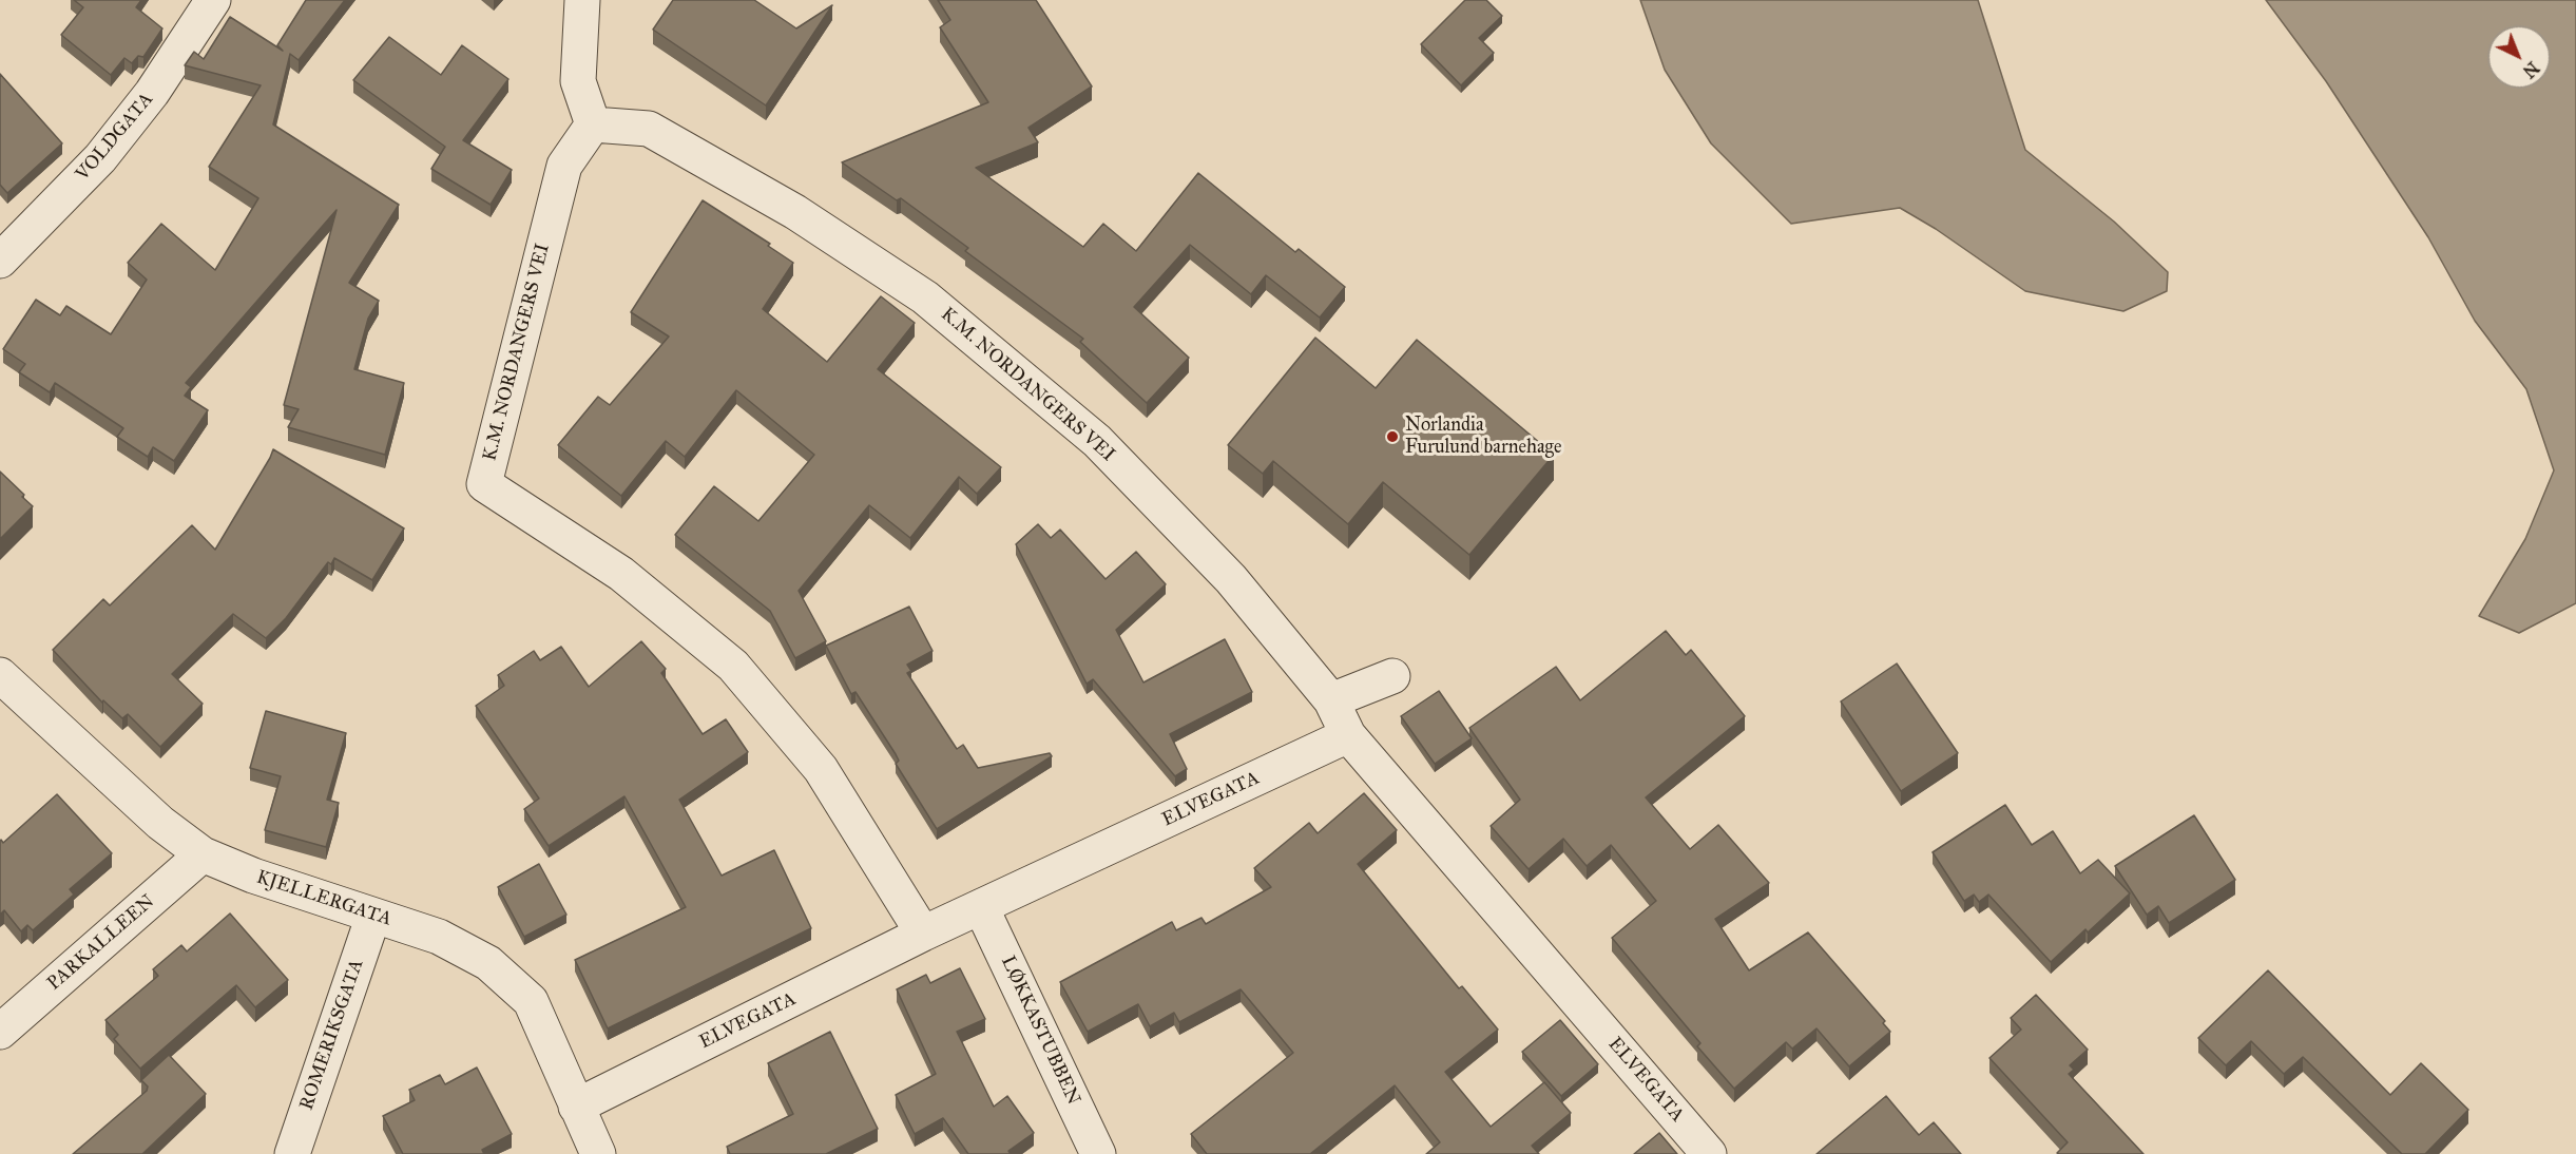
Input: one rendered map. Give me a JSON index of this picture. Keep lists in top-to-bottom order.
{
  "streets": {
    "street": [
      "VOLDGATA",
      "K.M. NORDANGERS VEI",
      "ELVEGATA",
      "KJELLERGATA",
      "PARKALLEEN",
      "LØKKASTUBBEN",
      "ROMERIKSGATA"
    ]
  },
  "crossings": [
    ["K.M. NORDANGERS VEI", "ELVEGATA"],
    ["ELVEGATA", "KJELLERGATA"],
    ["ELVEGATA", "LØKKASTUBBEN"],
    ["KJELLERGATA", "PARKALLEEN"],
    ["KJELLERGATA", "ROMERIKSGATA"]
  ],
  "places": ["Norlandia Furulund barnehage"],
  "north": "bottom right"
}
